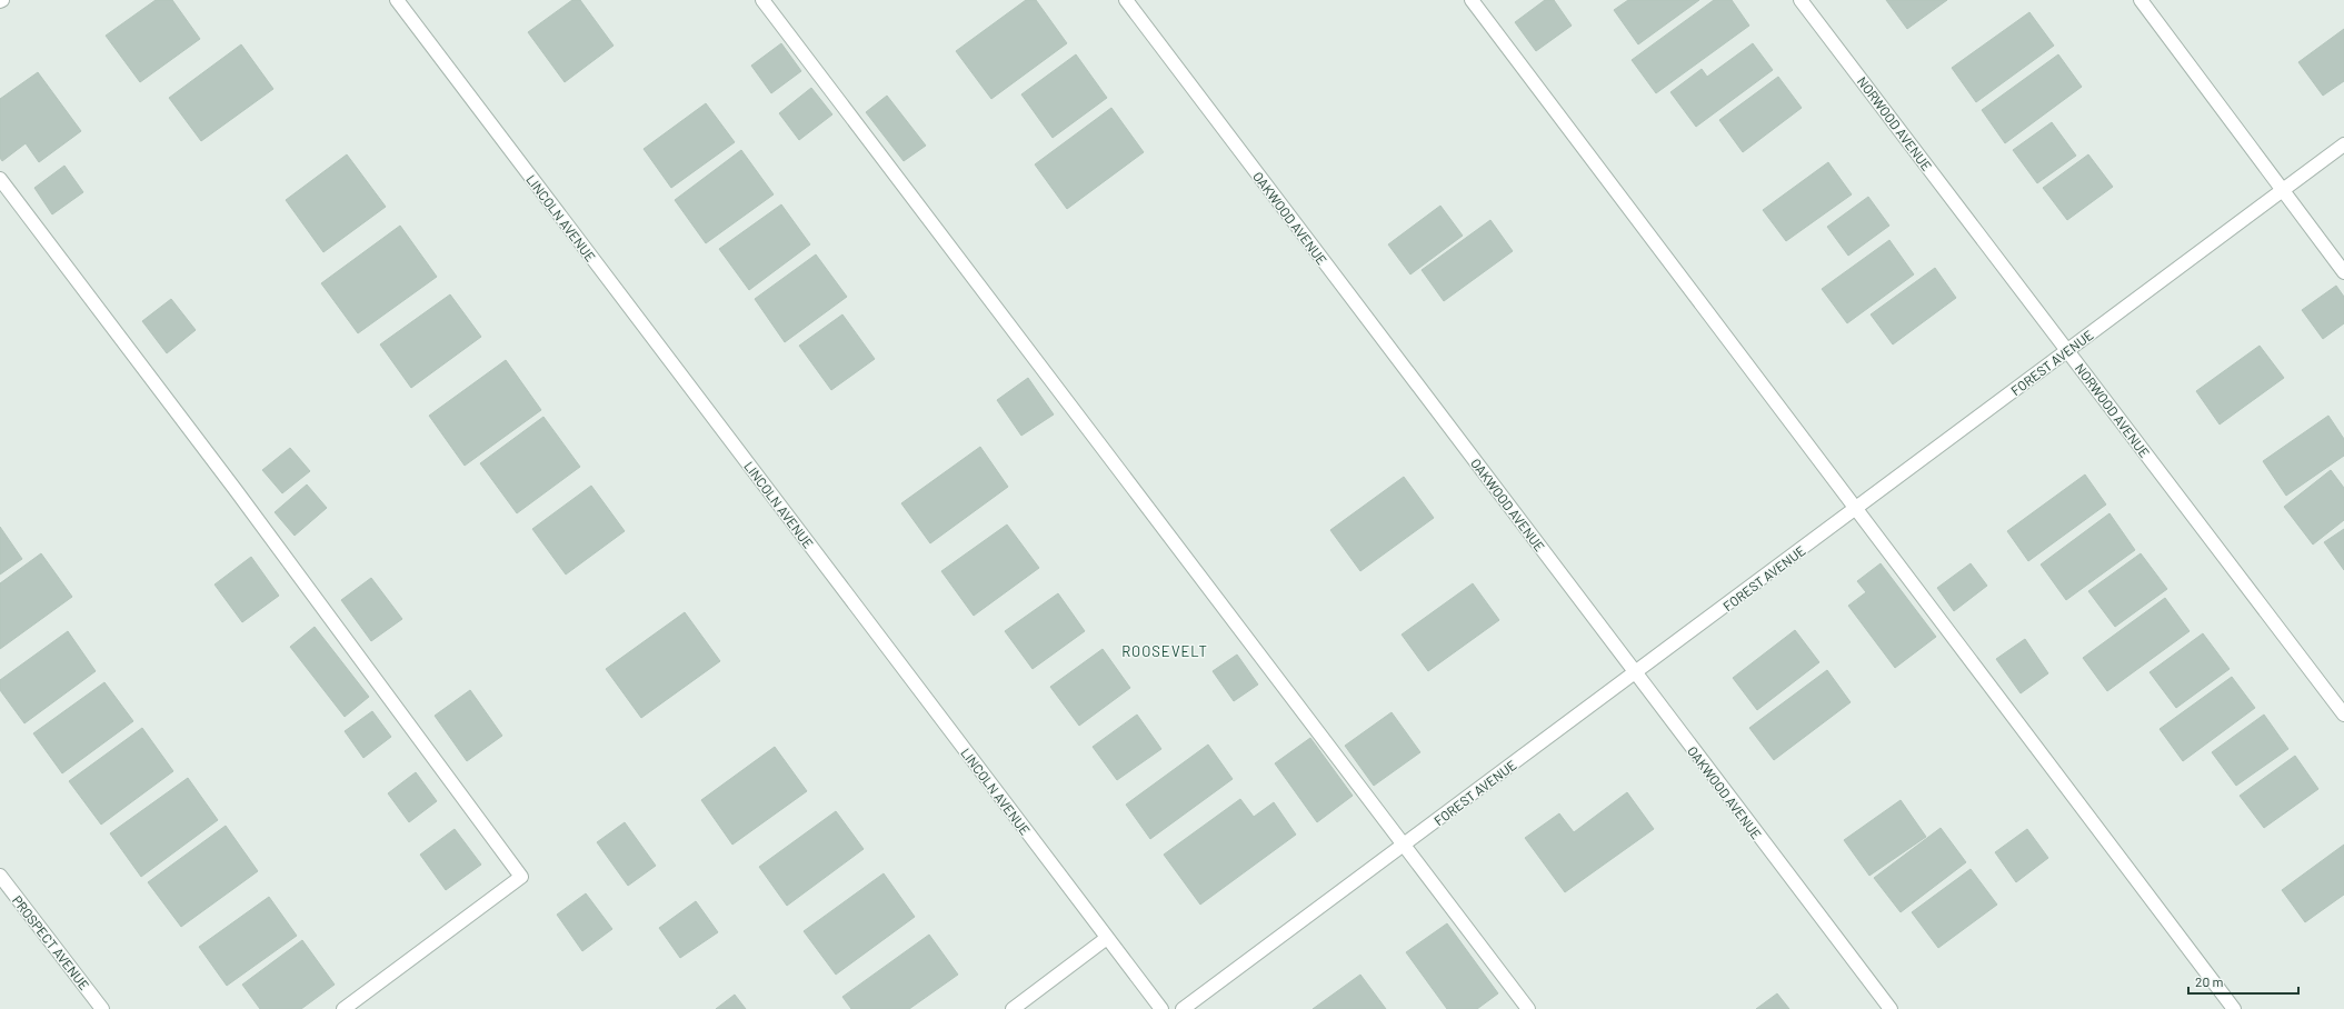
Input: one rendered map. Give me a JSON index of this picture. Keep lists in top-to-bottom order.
{
  "streets": {
    "street": [
      "NORWOOD AVENUE",
      "LINCOLN AVENUE",
      "OAKWOOD AVENUE",
      "FOREST AVENUE",
      "PROSPECT AVENUE"
    ]
  },
  "crossings": [
    ["NORWOOD AVENUE", "FOREST AVENUE"],
    ["OAKWOOD AVENUE", "FOREST AVENUE"]
  ],
  "districts": ["ROOSEVELT"],
  "scale_bar": "20 m"
}
